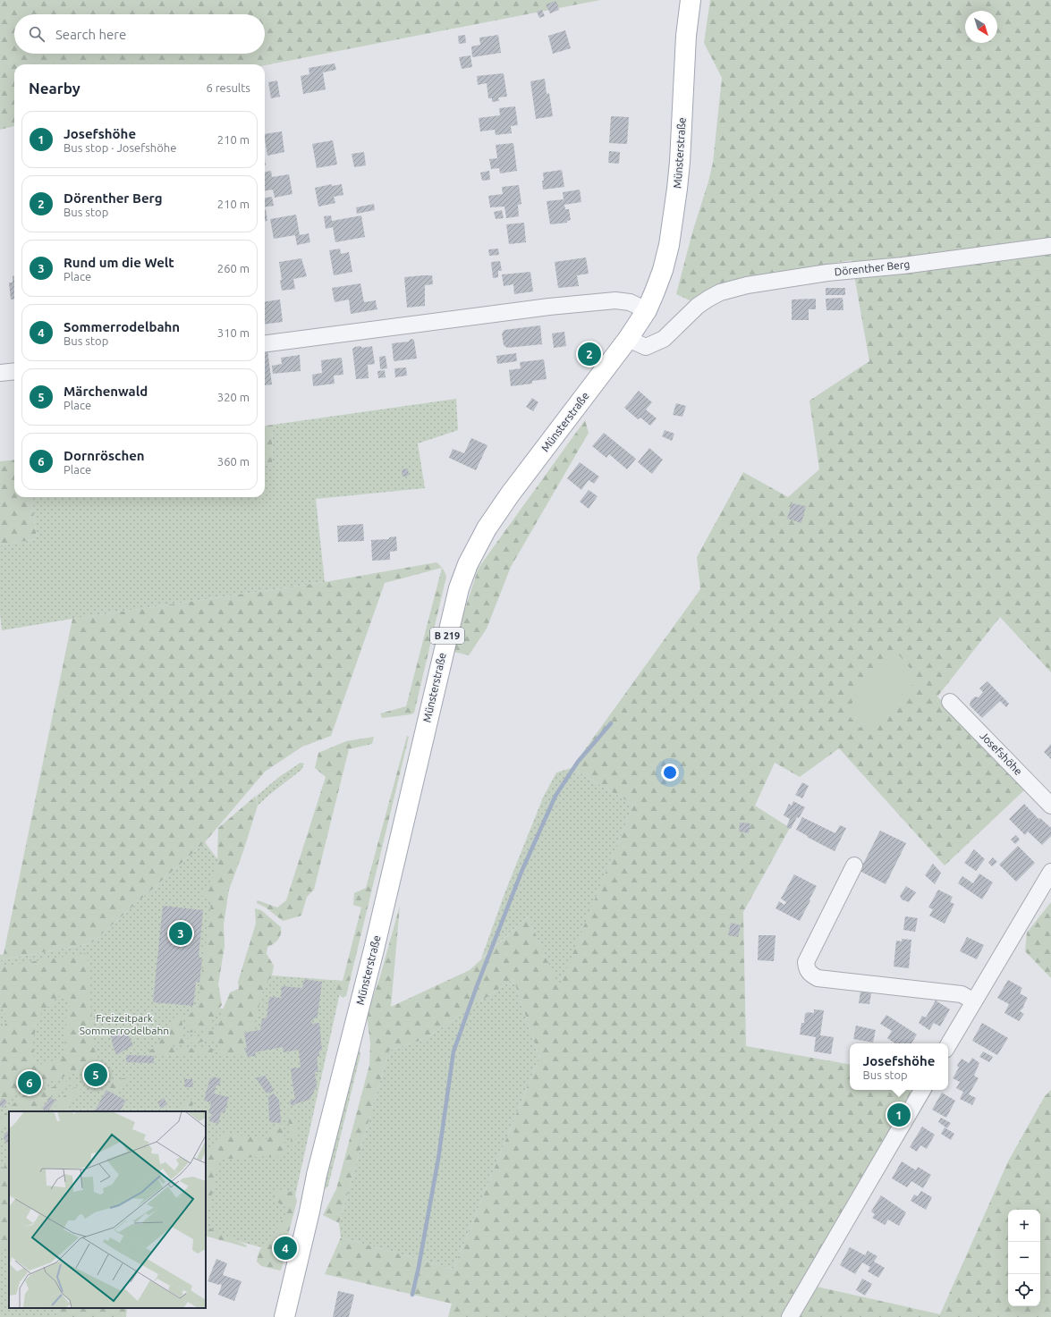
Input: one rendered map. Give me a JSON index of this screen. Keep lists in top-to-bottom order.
{
  "streets": {
    "main road": ["Münsterstraße", "B 219"],
    "street": ["Dörenther Berg", "Josefshöhe"]
  },
  "crossings": [
    ["Münsterstraße", "Dörenther Berg"]
  ],
  "parks": ["Freizeitpark Sommerrodelbahn"],
  "north": "bottom right",
  "page": {
    "search": "Search here",
    "heading": ["Nearby", "6 results"],
    "list": [
      {
        "mark": "1",
        "name": "Josefshöhe",
        "note": "Bus stop · Josefshöhe",
        "value": "210 m"
      },
      {
        "mark": "2",
        "name": "Dörenther Berg",
        "note": "Bus stop",
        "value": "210 m"
      },
      {
        "mark": "3",
        "name": "Rund um die Welt",
        "note": "Place",
        "value": "260 m"
      },
      {
        "mark": "4",
        "name": "Sommerrodelbahn",
        "note": "Bus stop",
        "value": "310 m"
      },
      {
        "mark": "5",
        "name": "Märchenwald",
        "note": "Place",
        "value": "320 m"
      },
      {
        "mark": "6",
        "name": "Dornröschen",
        "note": "Place",
        "value": "360 m"
      }
    ],
    "pins": [
      "2",
      "3",
      "5",
      "6",
      "1",
      "4"
    ],
    "popup": ["Josefshöhe", "Bus stop"],
    "map_buttons": ["+", "−"]
  }
}
